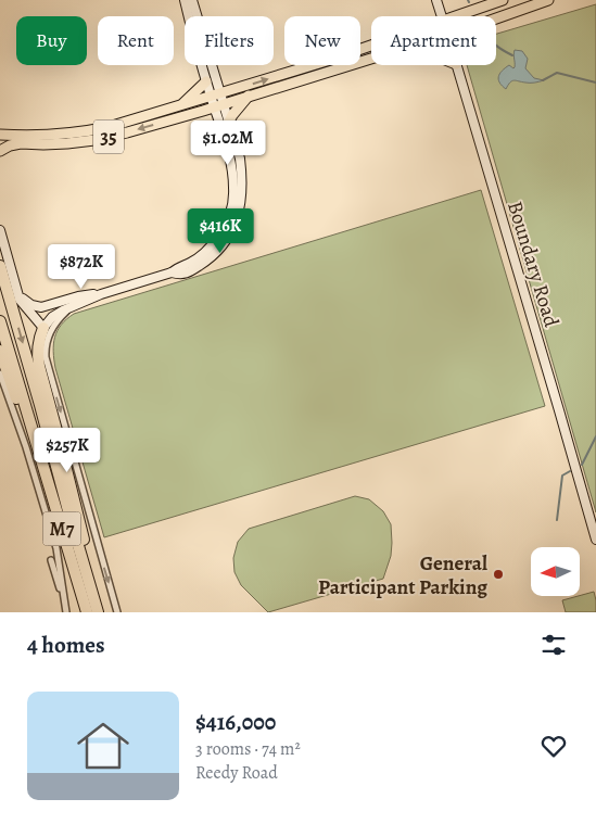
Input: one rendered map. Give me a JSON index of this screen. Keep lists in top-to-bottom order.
{
  "streets": {
    "highway": ["M7"],
    "main road": ["35", "Boundary Road"]
  },
  "places": ["General Participant Parking"],
  "north": "left",
  "page": {
    "chip": [
      "Buy",
      "Rent",
      "Filters",
      "New",
      "Apartment"
    ],
    "price": [
      "$1.02M",
      "$416K",
      "$872K",
      "$257K"
    ],
    "heading": "4 homes",
    "list": [
      {
        "name": "$416,000",
        "note": "3 rooms · 74 m² · Reedy Road"
      }
    ]
  }
}
